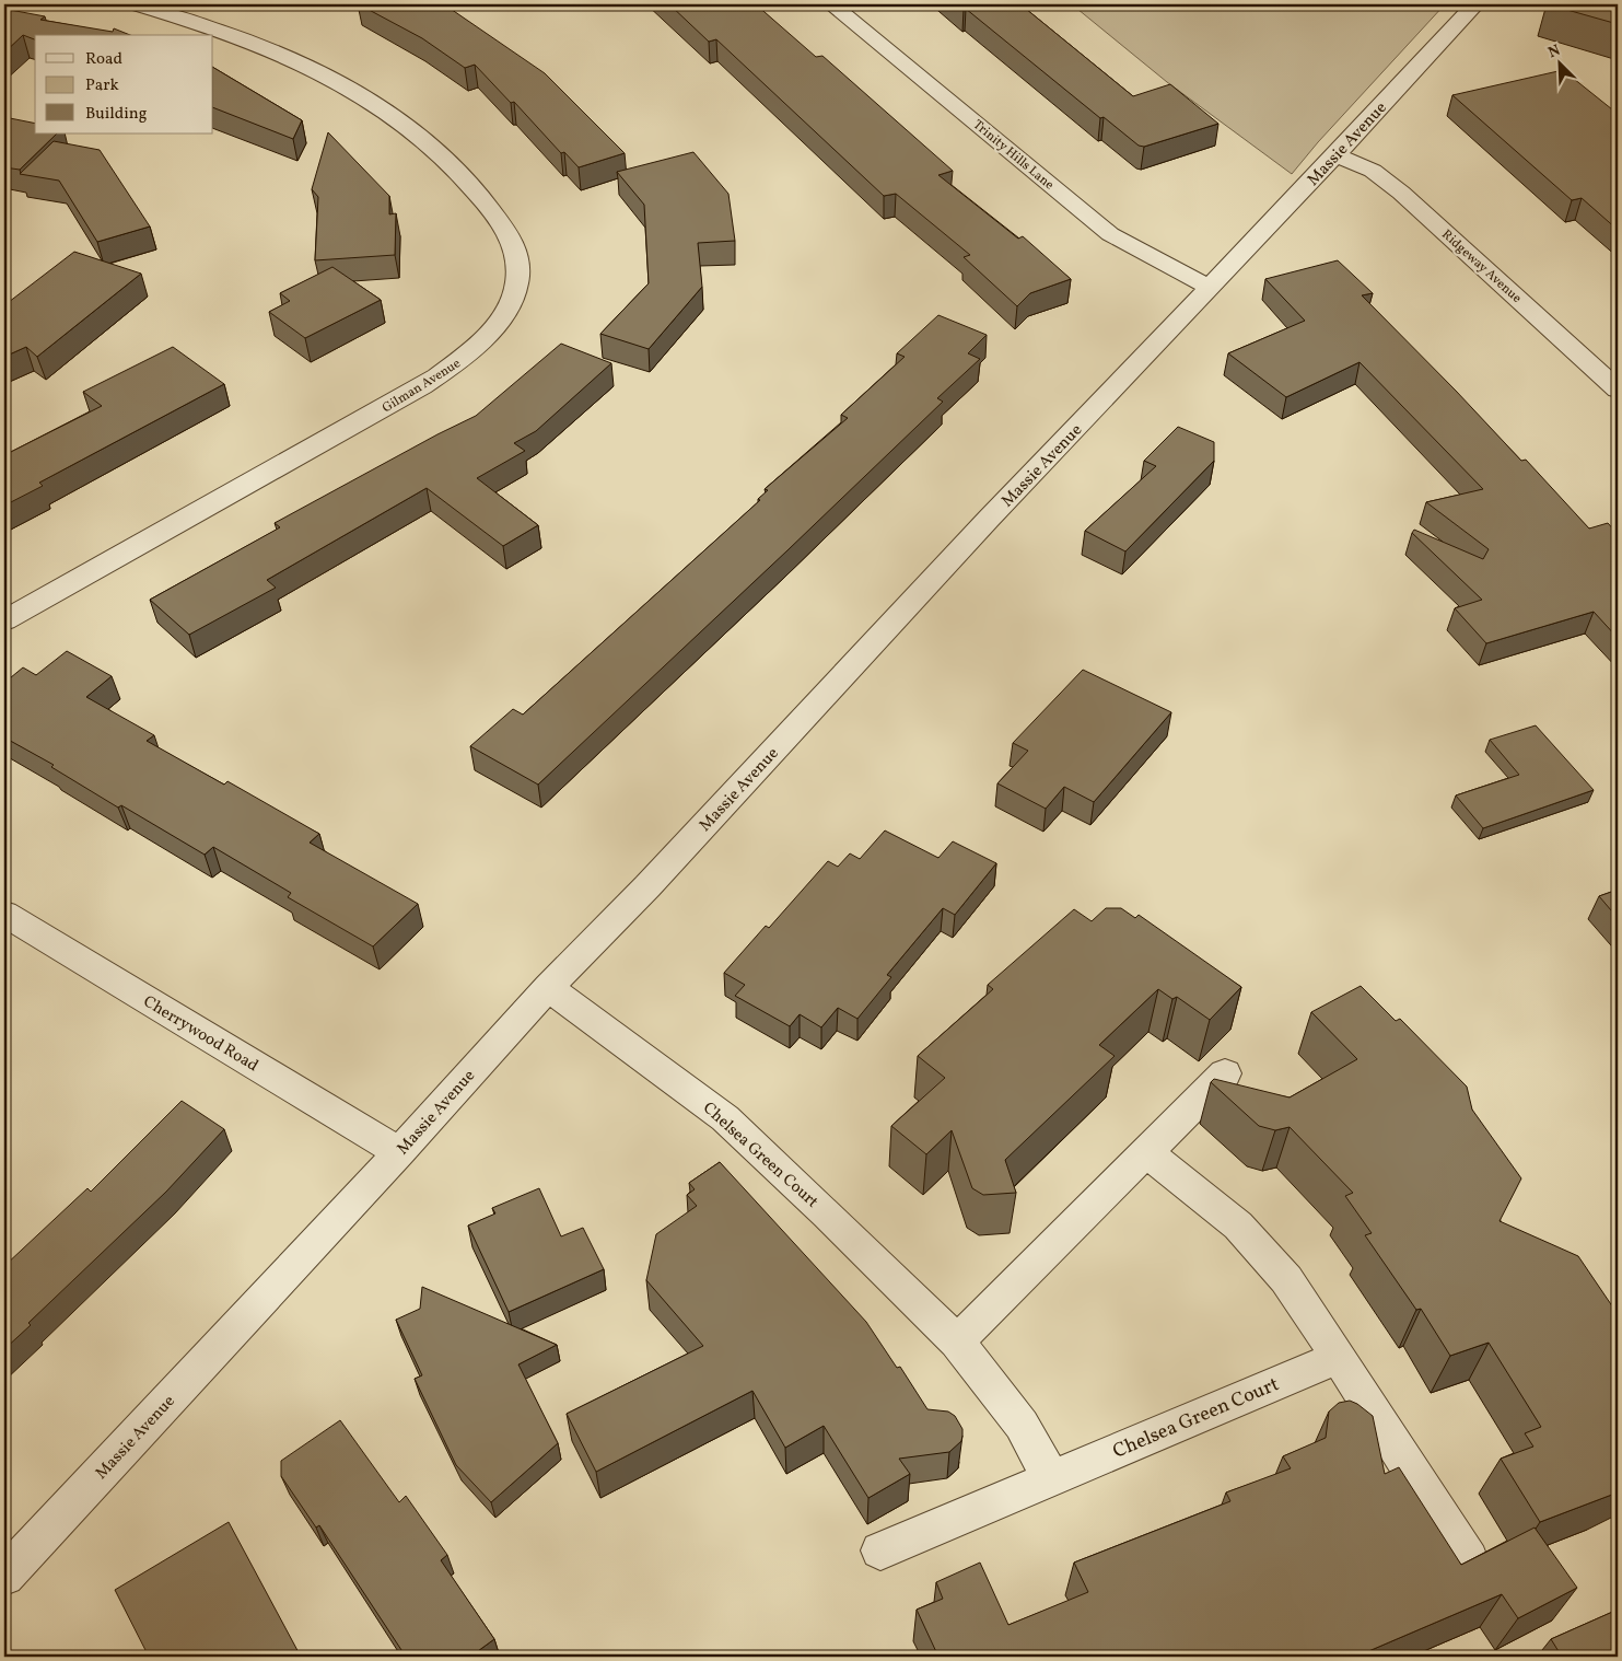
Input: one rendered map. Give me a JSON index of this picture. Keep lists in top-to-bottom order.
{
  "streets": {
    "street": [
      "Massie Avenue",
      "Trinity Hills Lane",
      "Ridgeway Avenue",
      "Gilman Avenue",
      "Cherrywood Road",
      "Chelsea Green Court"
    ]
  },
  "crossings": [
    ["Massie Avenue", "Trinity Hills Lane"],
    ["Massie Avenue", "Ridgeway Avenue"],
    ["Massie Avenue", "Cherrywood Road"],
    ["Massie Avenue", "Chelsea Green Court"]
  ],
  "legend": ["Road", "Park", "Building"],
  "north": "top left"
}
